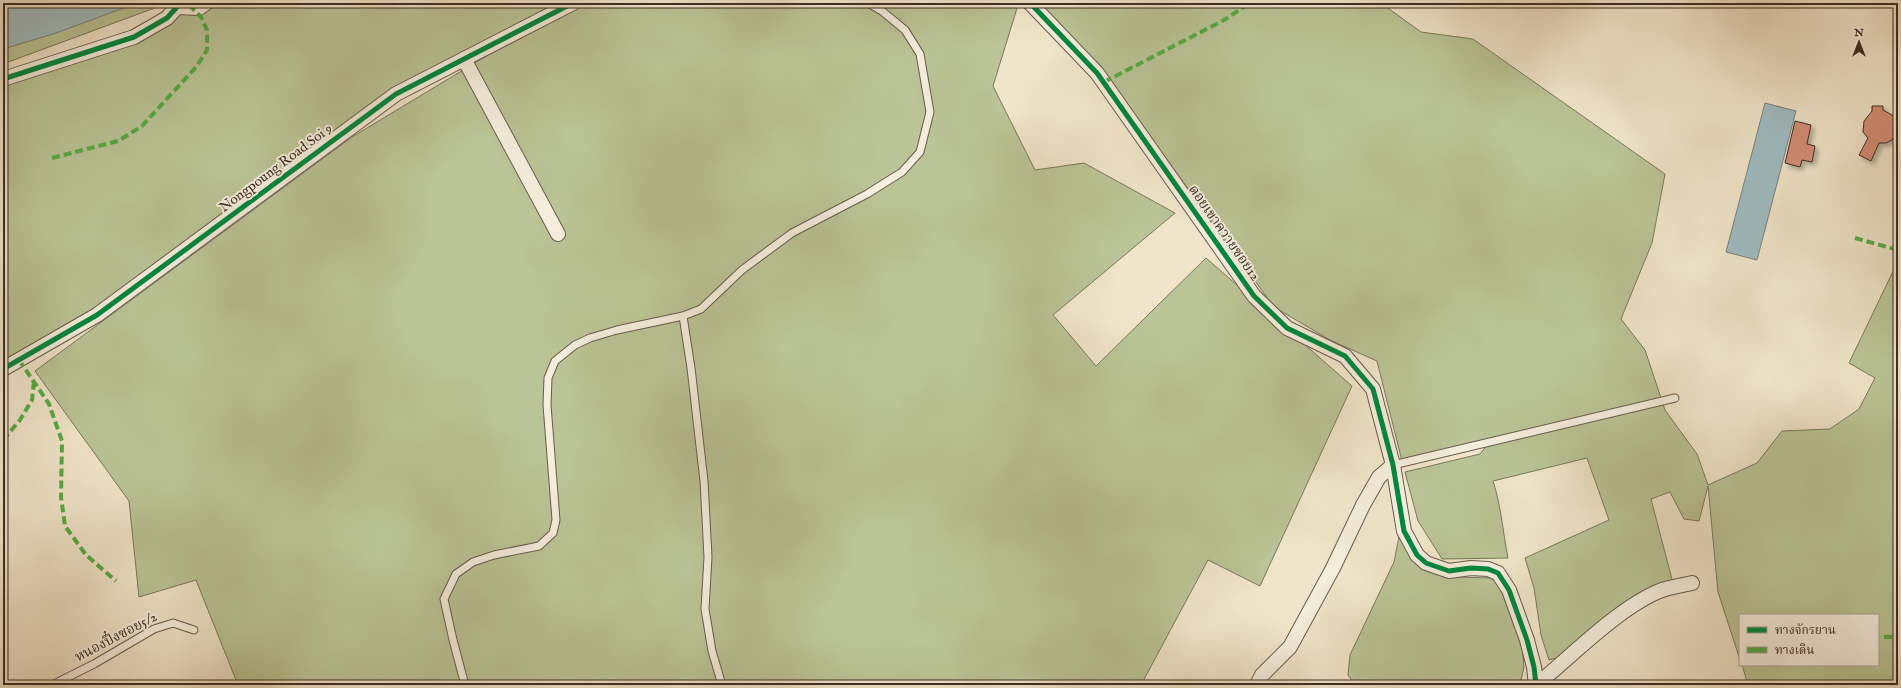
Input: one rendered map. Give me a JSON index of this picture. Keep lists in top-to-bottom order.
{
  "streets": {
    "street": ["Nongpoung Road Soi 9", "ดอยเขาควายซอย12"],
    "lane": ["หนองปึ๋งซอย5/2"]
  },
  "legend": ["ทางจักรยาน", "ทางเดิน"],
  "north": "top"
}
